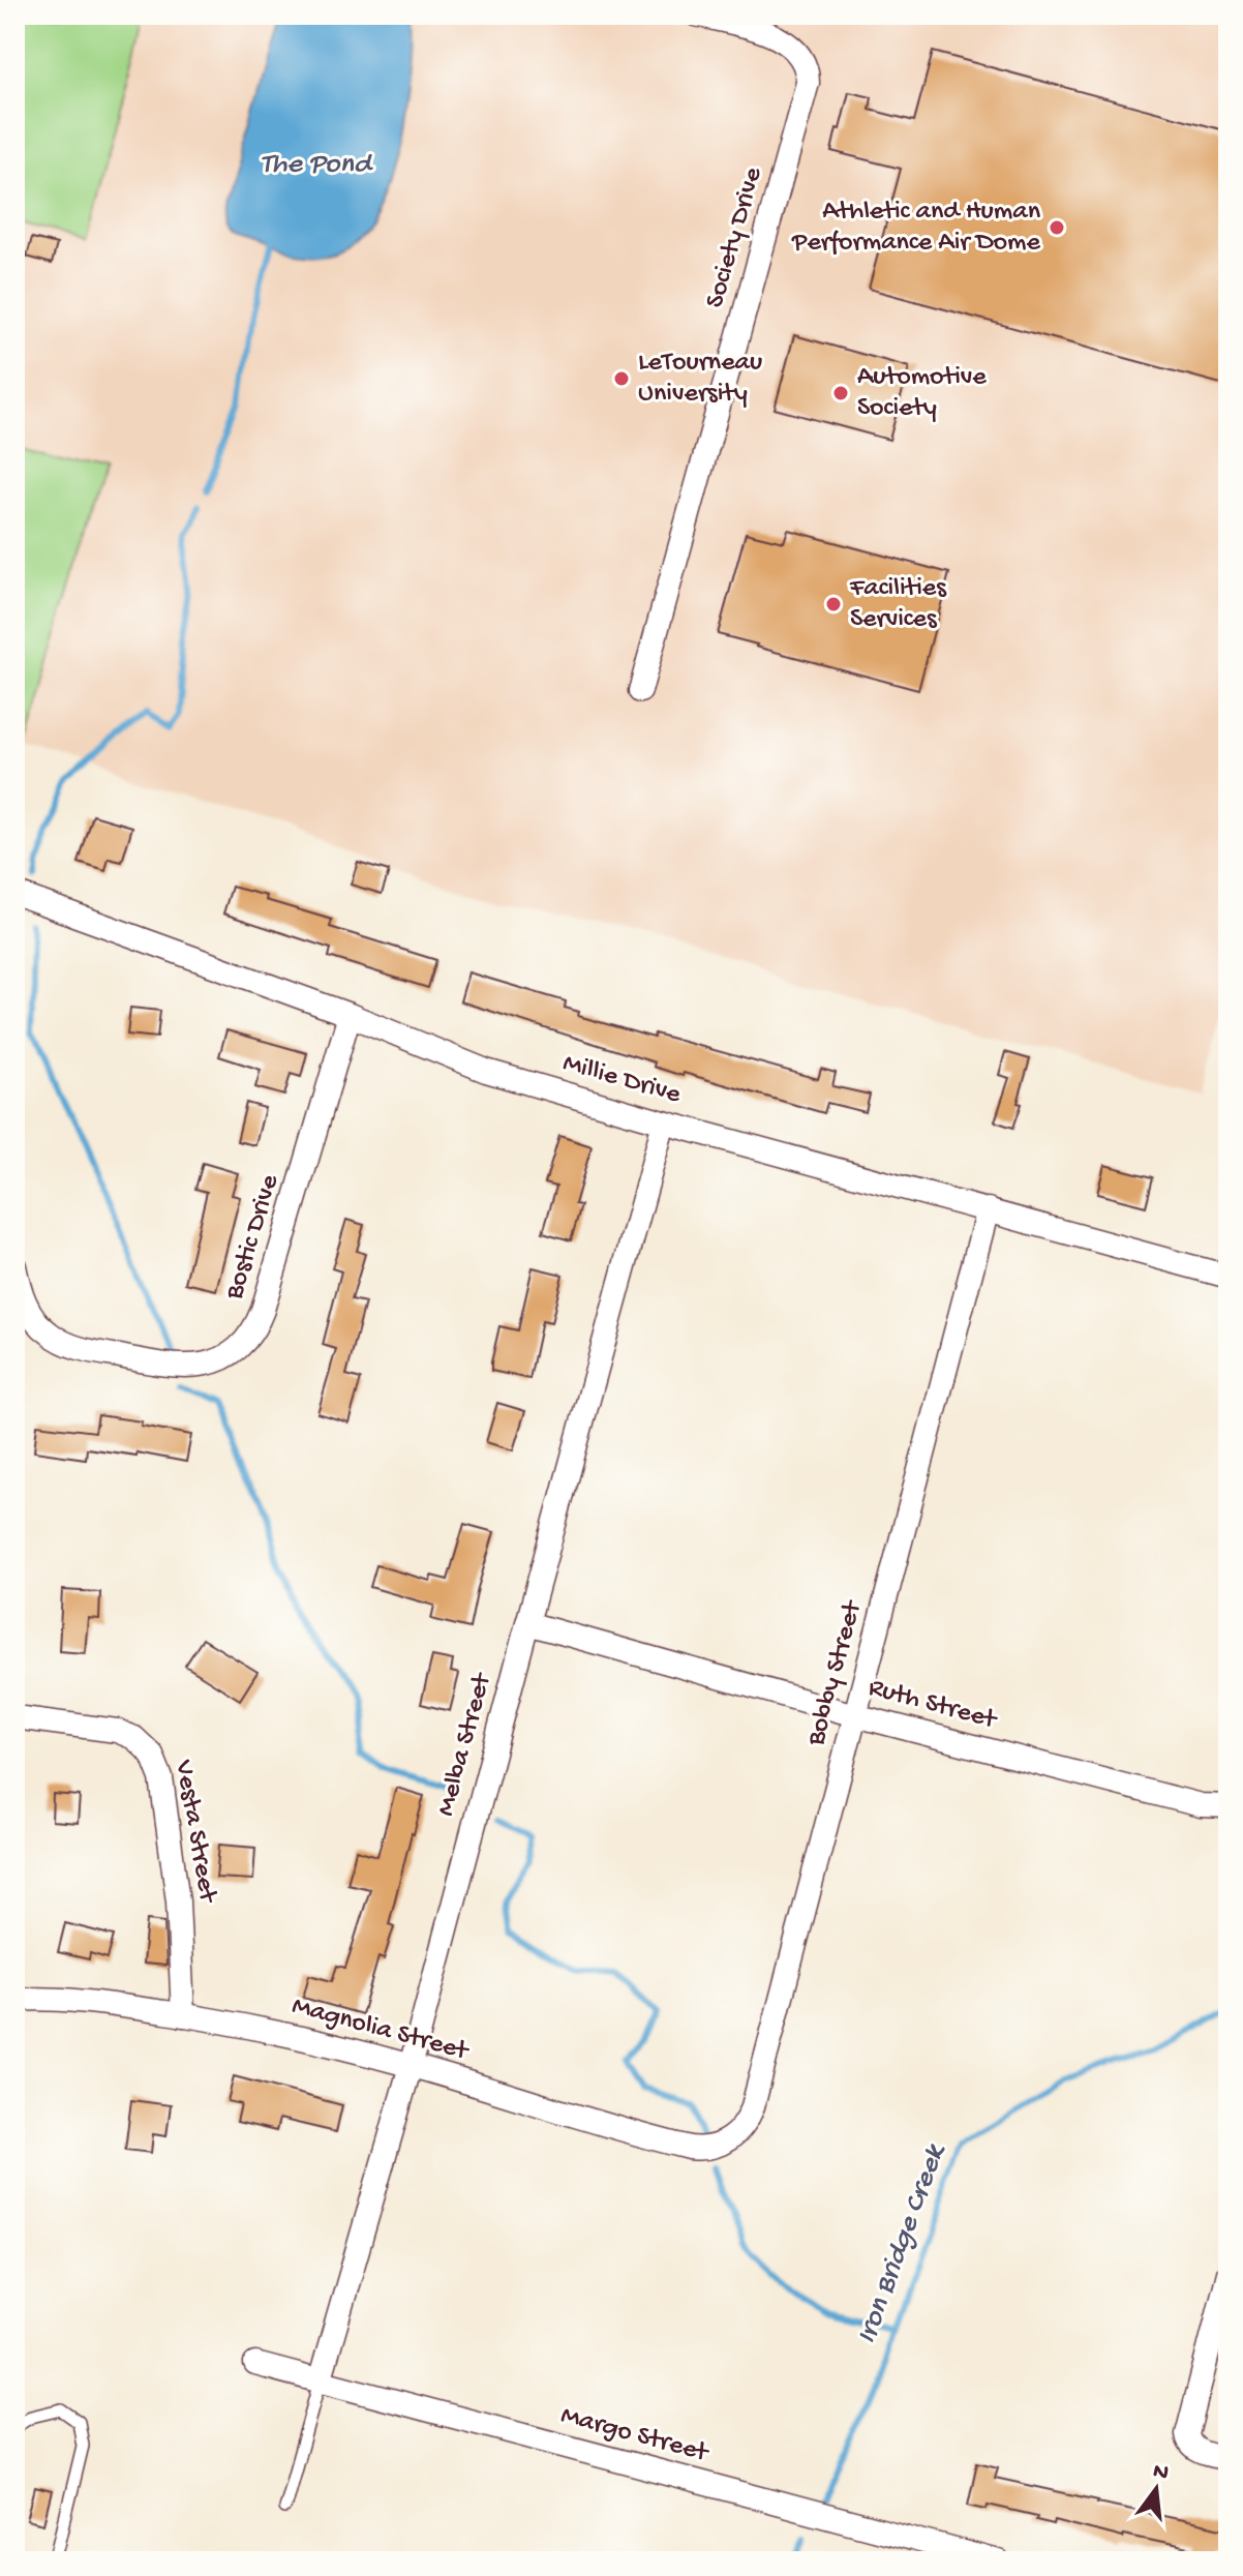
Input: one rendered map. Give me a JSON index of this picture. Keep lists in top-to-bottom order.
{
  "streets": {
    "street": [
      "Society Drive",
      "Millie Drive",
      "Bostic Drive",
      "Bobby Street",
      "Ruth Street",
      "Melba Street",
      "Vesta Street",
      "Magnolia Street",
      "Margo Street"
    ]
  },
  "crossings": [
    ["Millie Drive", "Bostic Drive"],
    ["Millie Drive", "Bobby Street"],
    ["Millie Drive", "Melba Street"],
    ["Bobby Street", "Ruth Street"],
    ["Bobby Street", "Magnolia Street"],
    ["Ruth Street", "Melba Street"],
    ["Melba Street", "Magnolia Street"],
    ["Melba Street", "Margo Street"],
    ["Vesta Street", "Magnolia Street"]
  ],
  "water": ["The Pond", "Iron Bridge Creek"],
  "places": [
    "Athletic and Human Performance Air Dome",
    "LeTourneau University",
    "Automotive Society",
    "Facilities Services"
  ],
  "north": "top"
}
